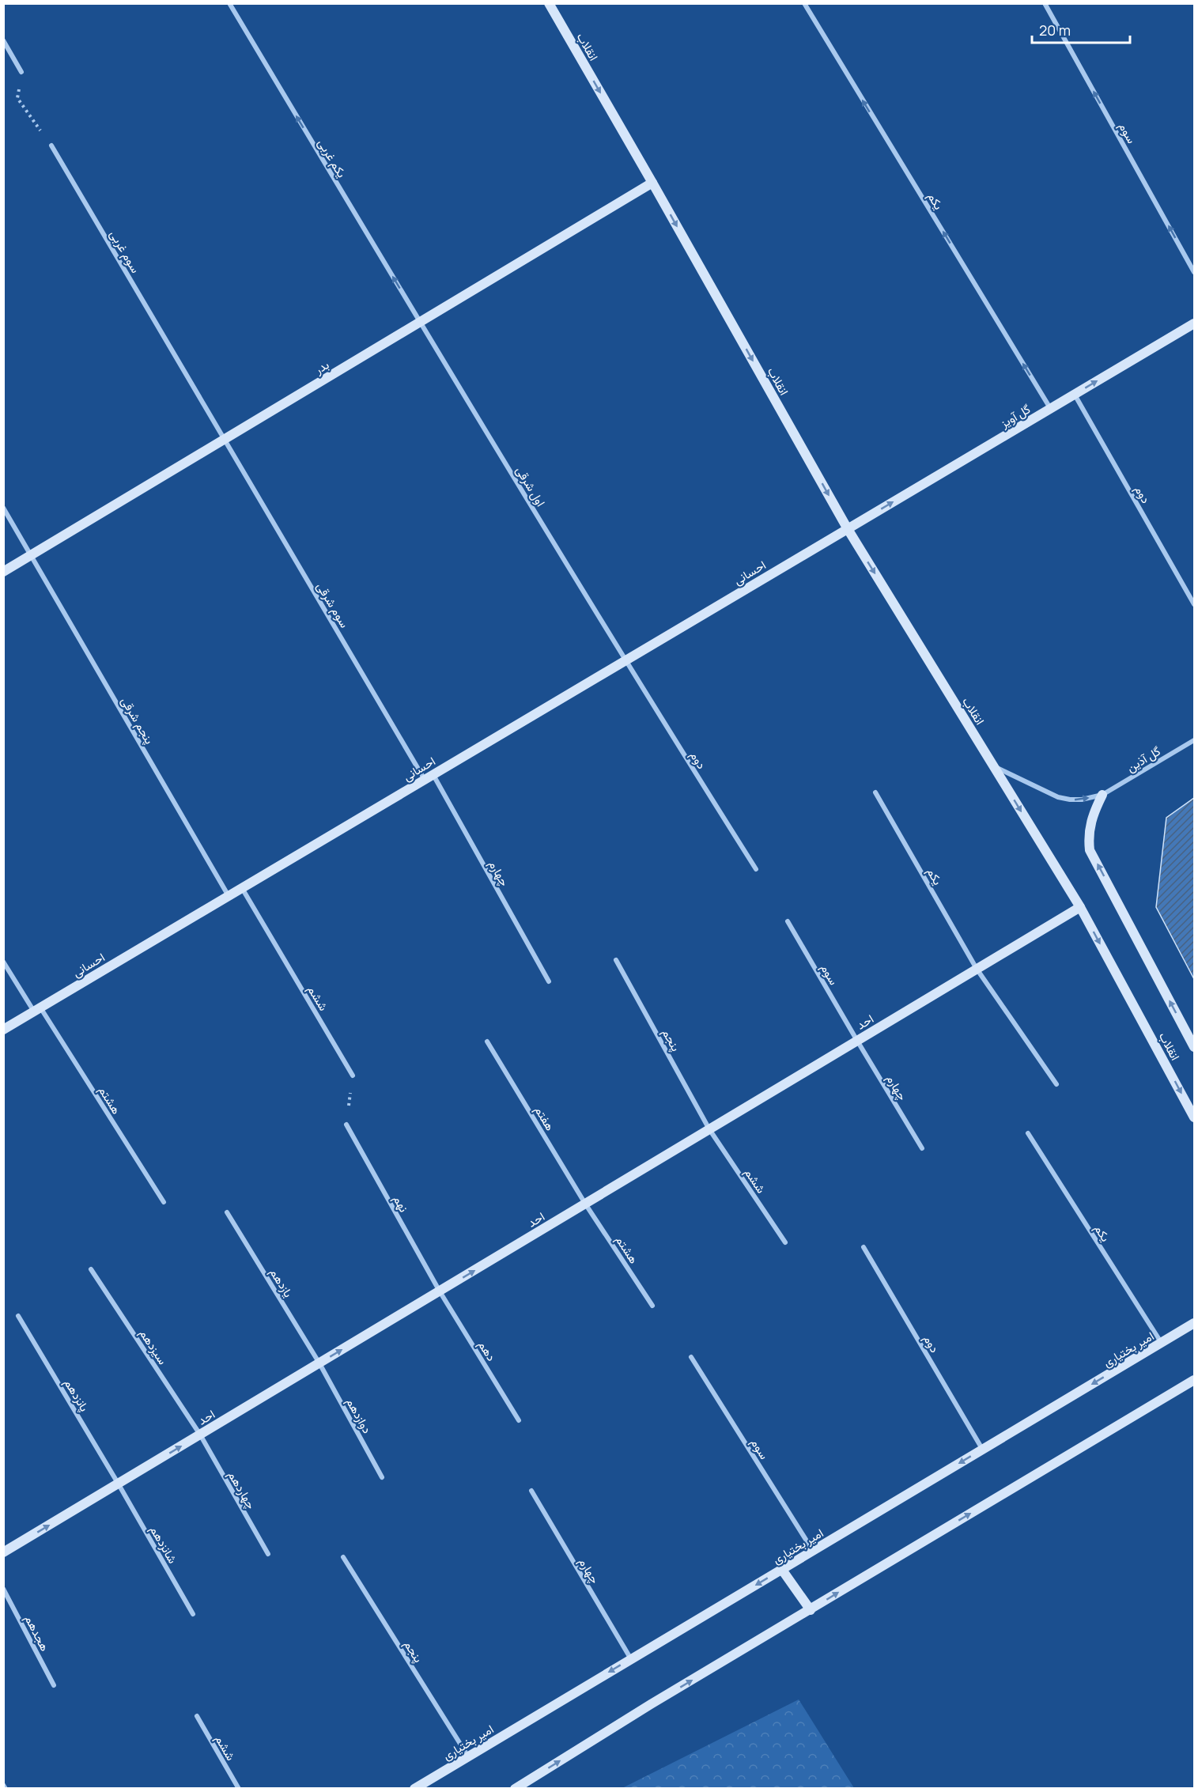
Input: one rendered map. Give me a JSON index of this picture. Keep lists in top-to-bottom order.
{
  "streets": {
    "street": [
      "انقلاب",
      "سوم",
      "یکم غربی",
      "یکم",
      "سوم غربی",
      "بدر",
      "گل آویز",
      "اول شرقی",
      "دوم",
      "احسانی",
      "سوم شرقی",
      "پنجم شرقی",
      "گل آذین",
      "چهارم",
      "ششم",
      "احد",
      "پنجم",
      "هشتم",
      "هفتم",
      "نهم",
      "یازدهم",
      "سیزدهم",
      "امیر بختیاری",
      "دهم",
      "پانزدهم",
      "دوازدهم",
      "چهاردهم",
      "شانزدهم",
      "هجدهم"
    ]
  },
  "crossings": [
    ["انقلاب", "بدر"],
    ["انقلاب", "گل آویز"],
    ["انقلاب", "احسانی"],
    ["انقلاب", "گل آذین"],
    ["انقلاب", "احد"],
    ["سوم", "چهارم"],
    ["سوم", "احد"],
    ["سوم", "امیر بختیاری"],
    ["یکم غربی", "بدر"],
    ["یکم غربی", "اول شرقی"],
    ["یکم", "گل آویز"],
    ["یکم", "احد"],
    ["یکم", "امیر بختیاری"],
    ["سوم غربی", "بدر"],
    ["سوم غربی", "سوم شرقی"],
    ["بدر", "اول شرقی"],
    ["بدر", "سوم شرقی"],
    ["بدر", "پنجم شرقی"],
    ["گل آویز", "دوم"],
    ["گل آویز", "احسانی"],
    ["اول شرقی", "دوم"],
    ["اول شرقی", "احسانی"],
    ["دوم", "احسانی"],
    ["دوم", "امیر بختیاری"],
    ["احسانی", "سوم شرقی"],
    ["احسانی", "پنجم شرقی"],
    ["احسانی", "چهارم"],
    ["احسانی", "ششم"],
    ["احسانی", "هشتم"],
    ["سوم شرقی", "چهارم"],
    ["چهارم", "احد"],
    ["چهارم", "امیر بختیاری"],
    ["ششم", "احد"],
    ["ششم", "پنجم"],
    ["احد", "پنجم"],
    ["احد", "هشتم"],
    ["احد", "هفتم"],
    ["احد", "نهم"],
    ["احد", "یازدهم"],
    ["احد", "سیزدهم"],
    ["احد", "دهم"],
    ["احد", "پانزدهم"],
    ["احد", "دوازدهم"],
    ["احد", "چهاردهم"],
    ["احد", "شانزدهم"],
    ["پنجم", "امیر بختیاری"],
    ["هشتم", "هفتم"],
    ["نهم", "دهم"],
    ["یازدهم", "دوازدهم"],
    ["سیزدهم", "چهاردهم"],
    ["پانزدهم", "شانزدهم"]
  ],
  "one_way": [
    "سوم",
    "یکم غربی",
    "یکم",
    "گل آویز",
    "احد"
  ],
  "scale_bar": "20 m"
}
